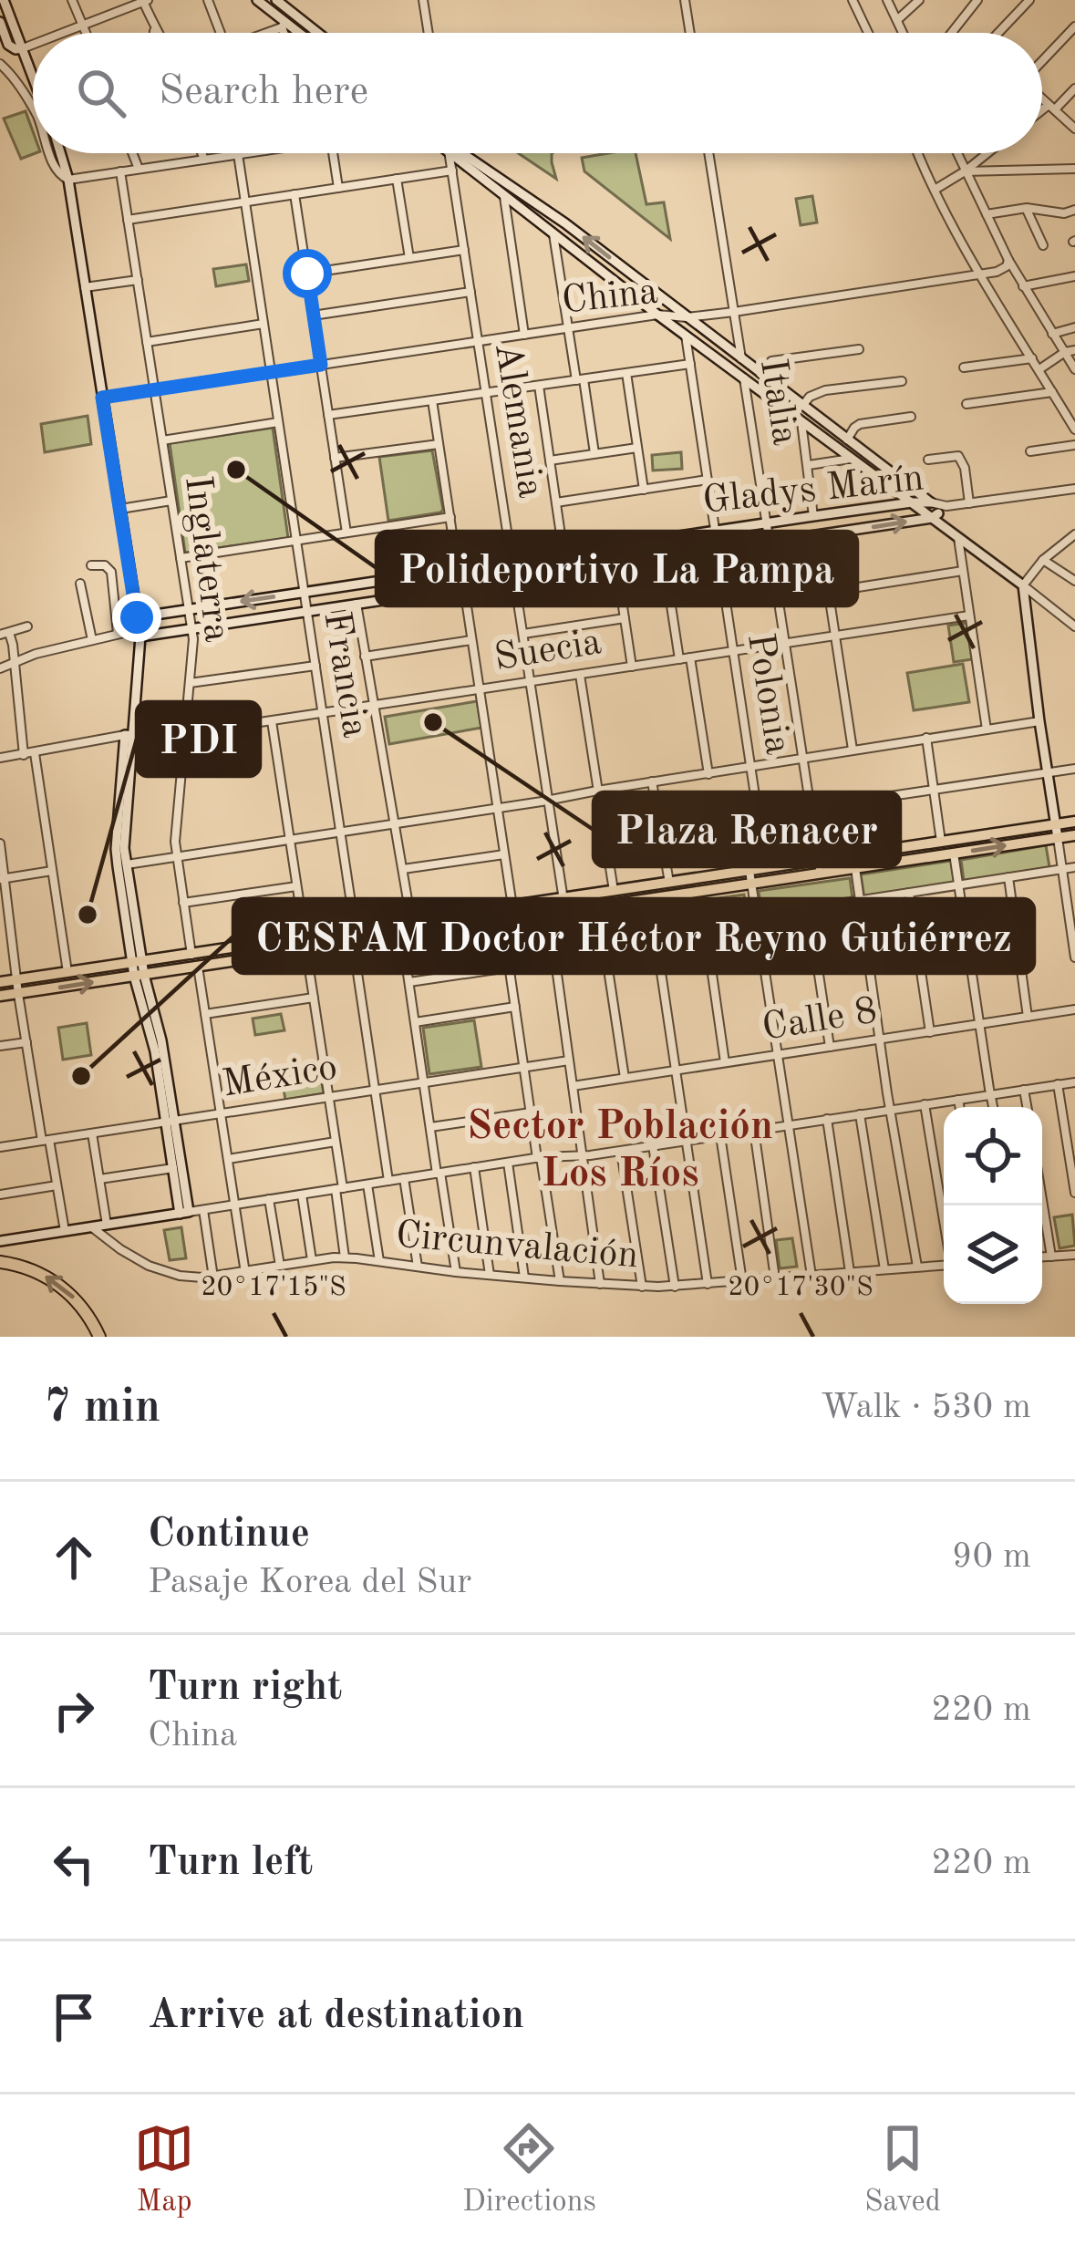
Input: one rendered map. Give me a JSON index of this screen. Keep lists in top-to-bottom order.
{
  "streets": {
    "street": [
      "China",
      "Italia",
      "Alemania",
      "Gladys Marín",
      "Inglaterra",
      "Suecia",
      "Francia",
      "Polonia",
      "Calle 8",
      "México",
      "Circunvalación"
    ]
  },
  "crossings": [
    ["China", "Italia"],
    ["China", "Alemania"],
    ["China", "Inglaterra"],
    ["China", "Francia"],
    ["Italia", "Gladys Marín"],
    ["Italia", "Suecia"],
    ["Alemania", "Gladys Marín"],
    ["Alemania", "Suecia"],
    ["Gladys Marín", "Inglaterra"],
    ["Gladys Marín", "Francia"],
    ["Gladys Marín", "Polonia"],
    ["Inglaterra", "Suecia"],
    ["Suecia", "Francia"],
    ["Suecia", "Polonia"],
    ["Francia", "México"]
  ],
  "districts": ["Sector Población Los Ríos"],
  "places": [
    "Polideportivo La Pampa",
    "Plaza Renacer",
    "PDI",
    "CESFAM Doctor Héctor Reyno Gutiérrez"
  ],
  "page": {
    "search": "Search here",
    "heading": ["7 min", "Walk · 530 m"],
    "list": [
      ["Continue", "Pasaje Korea del Sur", "90 m"],
      ["Turn right", "China", "220 m"],
      ["Turn left", "220 m"],
      "Arrive at destination"
    ],
    "nav": ["Map", "Directions", "Saved"]
  },
  "coordinates": ["20°17'15\"S", "20°17'30\"S"]
}
